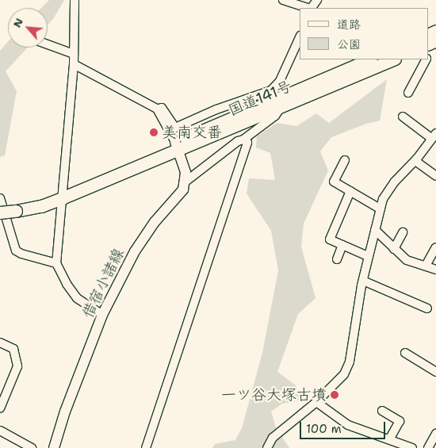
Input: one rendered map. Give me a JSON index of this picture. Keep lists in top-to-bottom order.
{
  "streets": {
    "highway": ["国道141号"],
    "main road": ["借宿小諸線"]
  },
  "places": ["美南交番", "一ツ谷大塚古墳"],
  "legend": ["道路", "公園"],
  "scale_bar": "100 m",
  "north": "top left"
}
